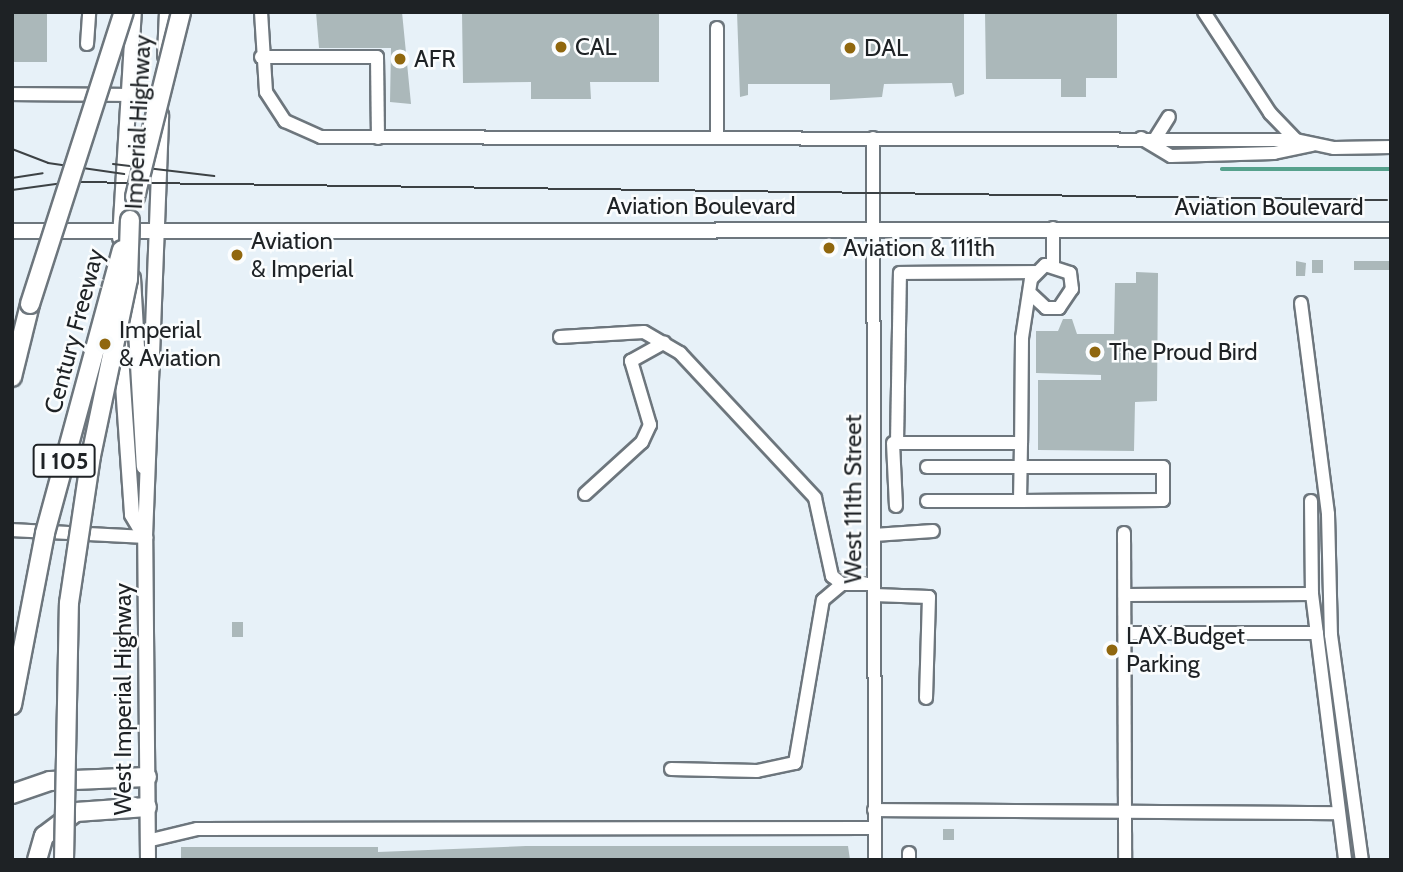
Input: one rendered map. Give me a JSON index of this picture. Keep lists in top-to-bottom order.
{
  "streets": {
    "highway": ["Century Freeway", "I 105"],
    "main road": ["Imperial Highway", "Aviation Boulevard", "West Imperial Highway"],
    "street": ["West 111th Street"]
  },
  "crossings": [
    ["Imperial Highway", "Aviation Boulevard"],
    ["Imperial Highway", "Century Freeway"],
    ["Imperial Highway", "West Imperial Highway"],
    ["Aviation Boulevard", "Century Freeway"],
    ["Aviation Boulevard", "West 111th Street"],
    ["Aviation Boulevard", "West Imperial Highway"],
    ["Century Freeway", "West Imperial Highway"]
  ],
  "places": [
    "CAL",
    "DAL",
    "AFR",
    "Aviation & 111th",
    "Aviation & Imperial",
    "Imperial & Aviation",
    "The Proud Bird",
    "LAX Budget Parking"
  ]
}
